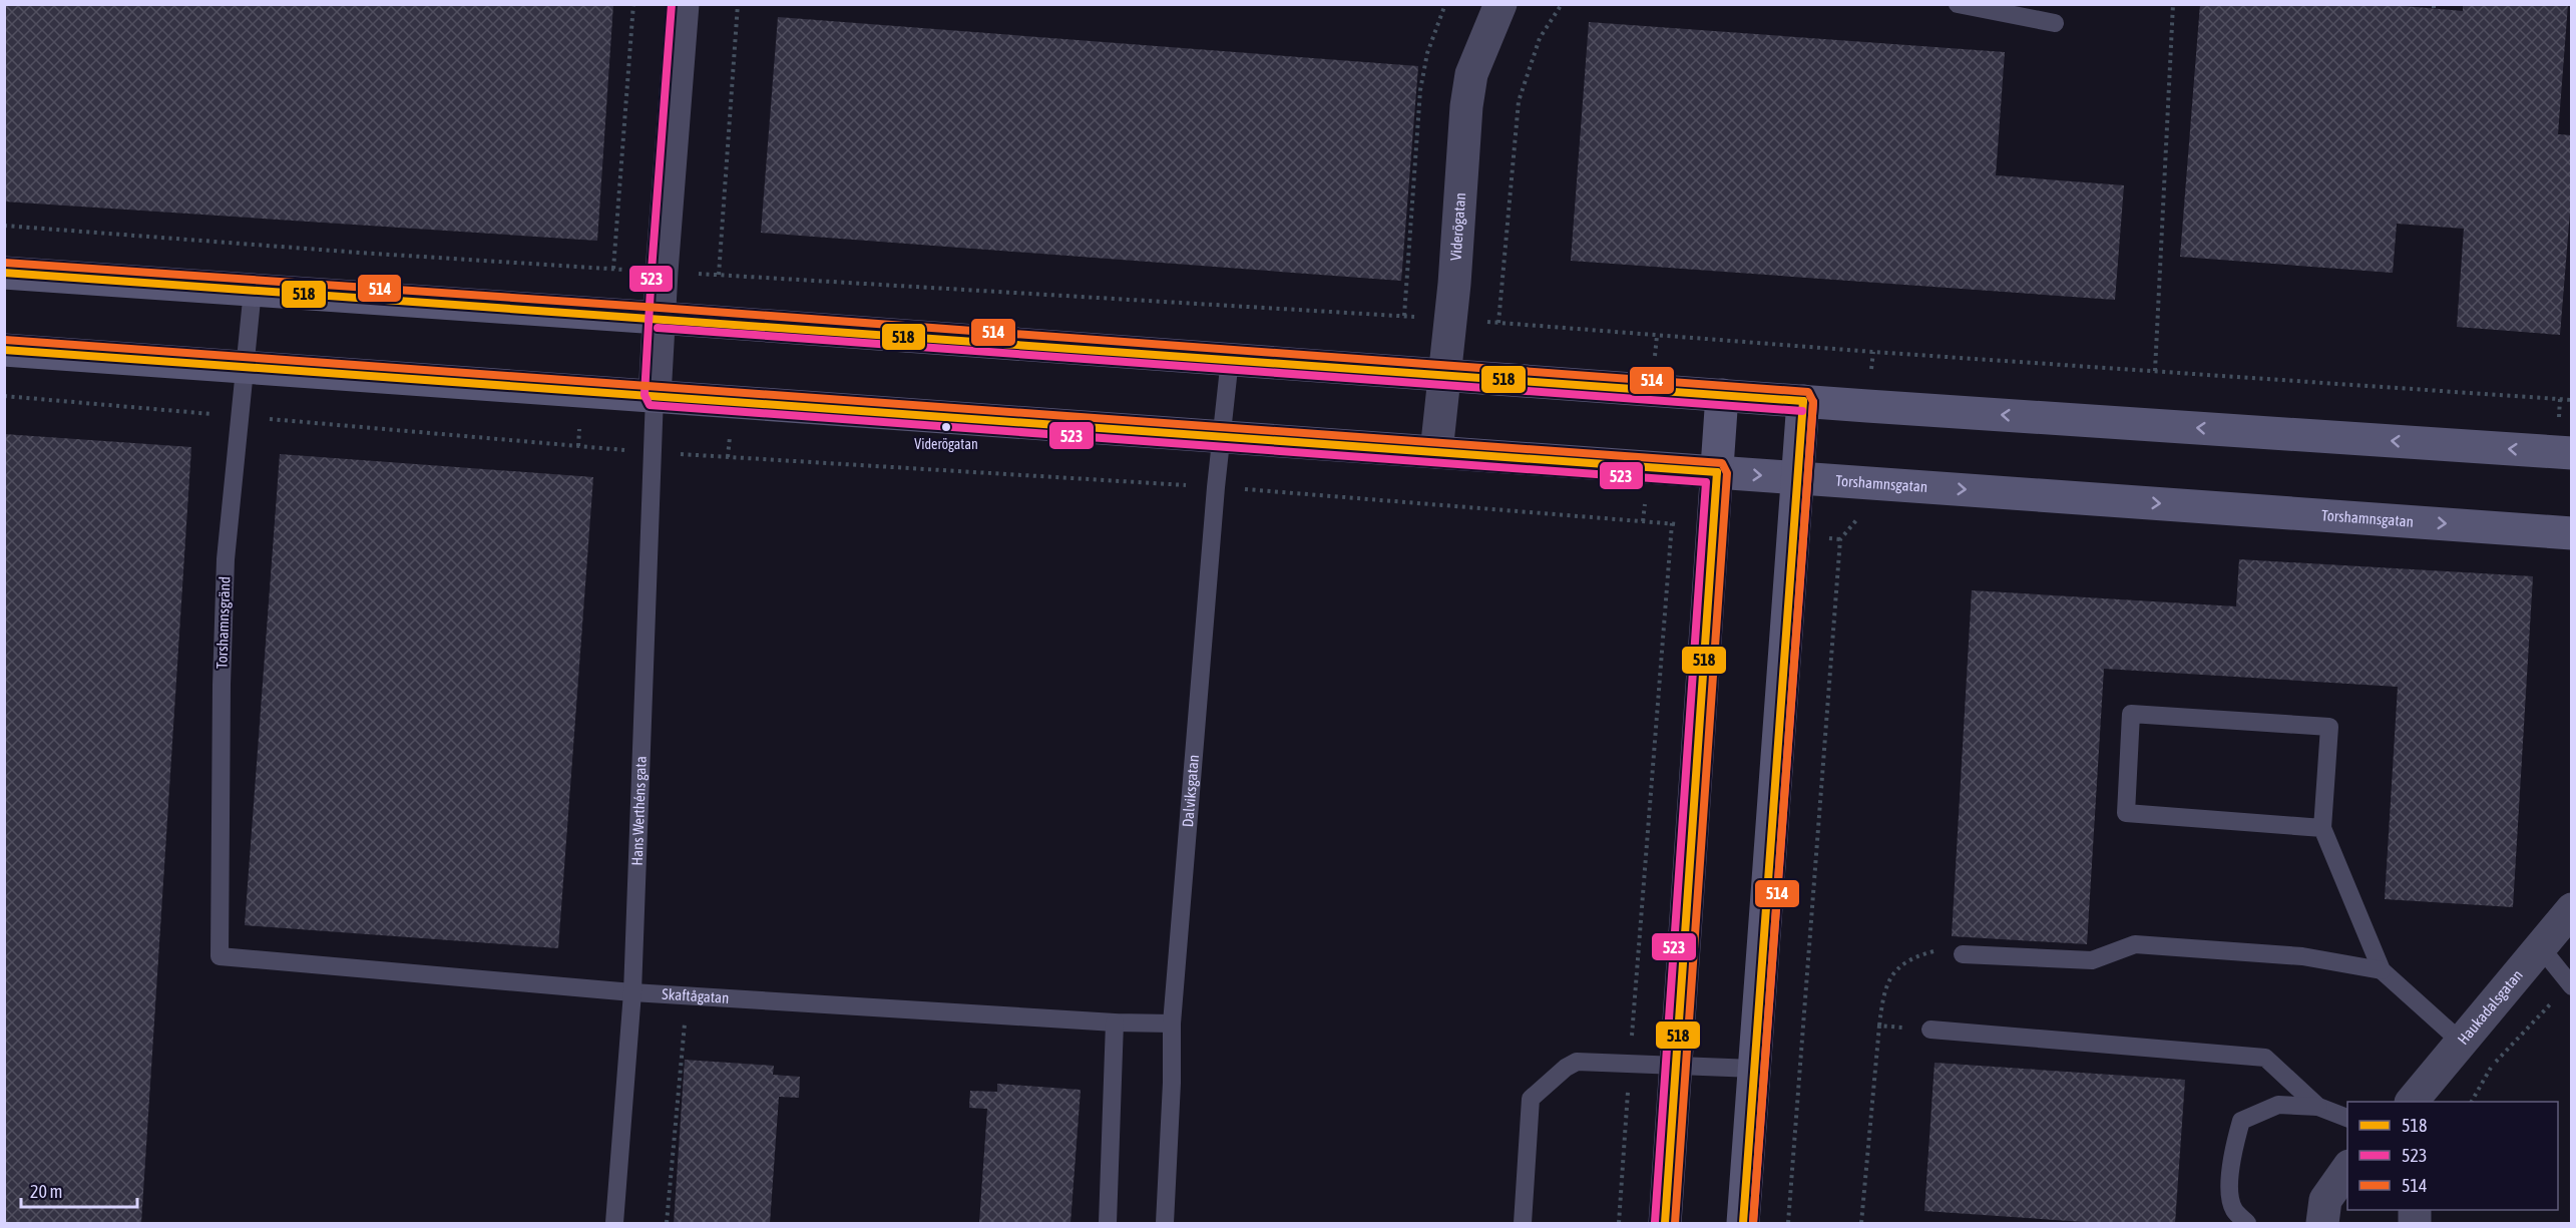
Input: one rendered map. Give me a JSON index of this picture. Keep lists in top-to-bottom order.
{
  "streets": {
    "street": ["Viderögatan", "Torshamnsgatan", "Haukadalsgatan"],
    "lane": [
      "Torshamnsgränd",
      "Dalviksgatan",
      "Hans Werthéns gata",
      "Skaftågatan"
    ]
  },
  "crossings": [
    ["Viderögatan", "Torshamnsgatan"],
    ["Torshamnsgatan", "Torshamnsgränd"],
    ["Torshamnsgatan", "Dalviksgatan"],
    ["Torshamnsgatan", "Hans Werthéns gata"],
    ["Torshamnsgränd", "Skaftågatan"],
    ["Dalviksgatan", "Skaftågatan"],
    ["Hans Werthéns gata", "Skaftågatan"]
  ],
  "places": ["Viderögatan"],
  "lines": ["transit line 523", "transit line 514", "transit line 518"],
  "legend": ["518", "523", "514"],
  "scale_bar": "20 m"
}
